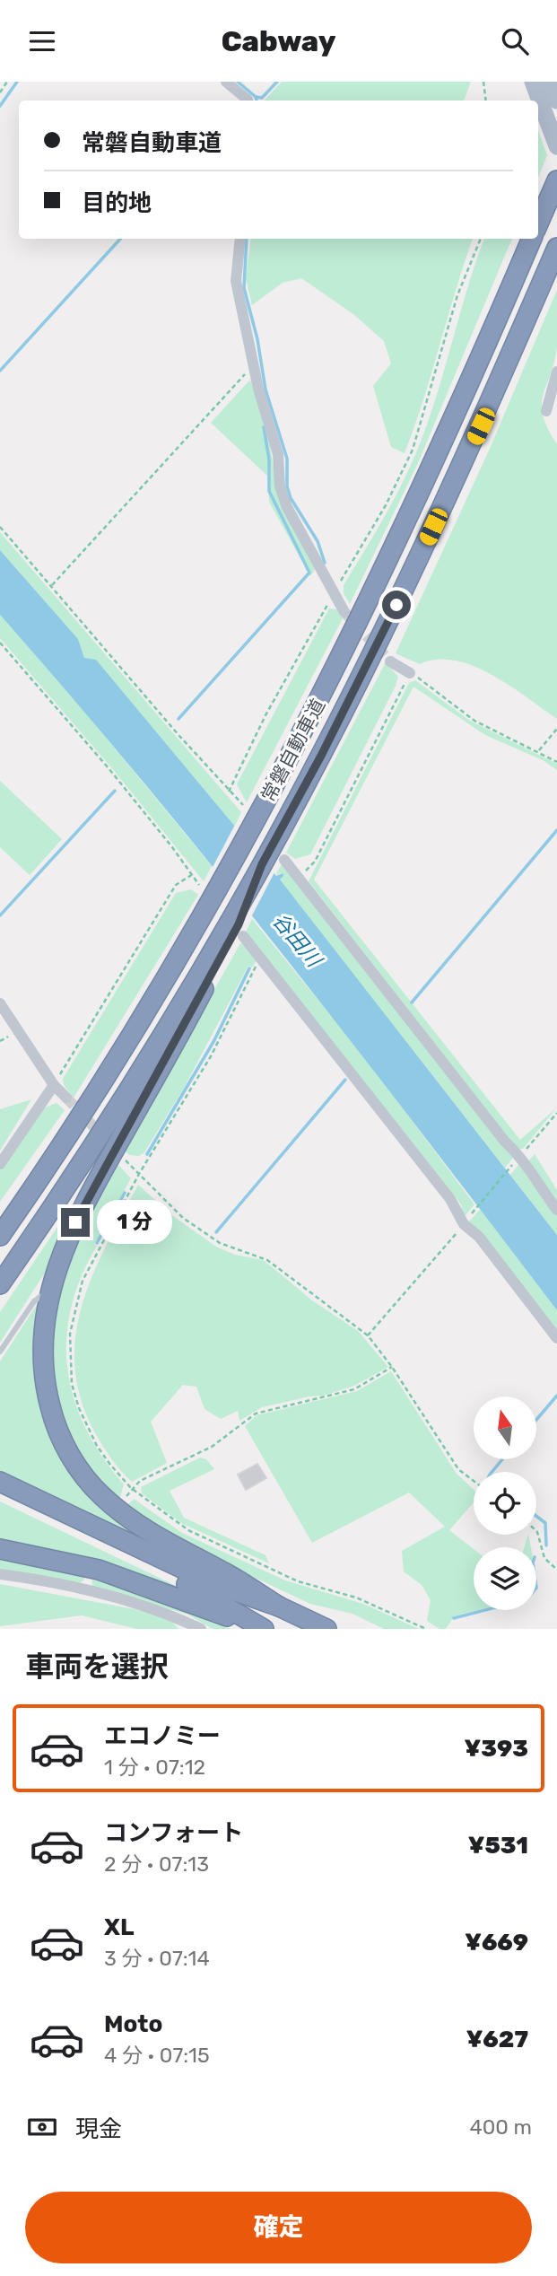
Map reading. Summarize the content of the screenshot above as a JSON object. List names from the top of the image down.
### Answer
{
  "streets": {
    "highway": ["常磐自動車道"]
  },
  "water": ["谷田川"],
  "north": "top",
  "page": {
    "header": "Cabway",
    "banner": ["常磐自動車道", "目的地"],
    "bubble": "1 分",
    "heading": "車両を選択",
    "list": [
      {
        "name": "エコノミー",
        "note": "1 分 · 07:12",
        "value": "¥393"
      },
      {
        "name": "コンフォート",
        "note": "2 分 · 07:13",
        "value": "¥531"
      },
      {
        "name": "XL",
        "note": "3 分 · 07:14",
        "value": "¥669"
      },
      {
        "name": "Moto",
        "note": "4 分 · 07:15",
        "value": "¥627"
      }
    ],
    "pay": ["現金", "400 m"],
    "buttons": "確定"
  }
}
